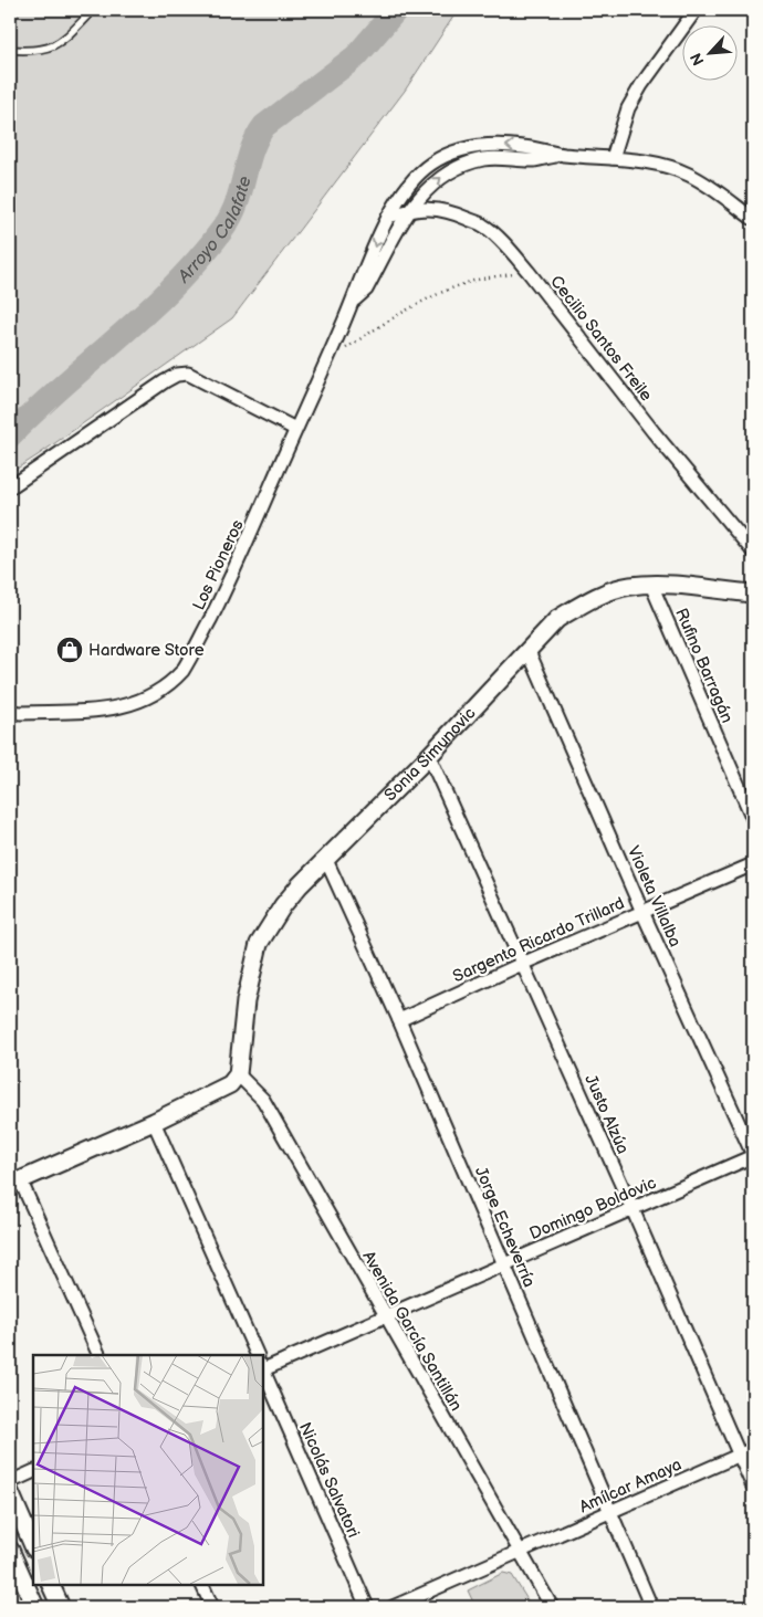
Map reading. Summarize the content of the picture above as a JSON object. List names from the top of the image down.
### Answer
{
  "streets": {
    "street": [
      "Cecilio Santos Freile",
      "Los Pioneros",
      "Rufino Barragán",
      "Sonia Simunovic",
      "Violeta Villalba",
      "Sargento Ricardo Trillard",
      "Justo Alzúa",
      "Domingo Boldovic",
      "Jorge Echeverría",
      "Avenida García Santillán",
      "Nicolás Salvatori",
      "Amílcar Amaya"
    ]
  },
  "crossings": [
    ["Cecilio Santos Freile", "Los Pioneros"],
    ["Rufino Barragán", "Sonia Simunovic"],
    ["Sonia Simunovic", "Violeta Villalba"],
    ["Sonia Simunovic", "Justo Alzúa"],
    ["Sonia Simunovic", "Jorge Echeverría"],
    ["Sonia Simunovic", "Avenida García Santillán"],
    ["Violeta Villalba", "Sargento Ricardo Trillard"],
    ["Violeta Villalba", "Domingo Boldovic"],
    ["Sargento Ricardo Trillard", "Justo Alzúa"],
    ["Sargento Ricardo Trillard", "Jorge Echeverría"],
    ["Justo Alzúa", "Domingo Boldovic"],
    ["Justo Alzúa", "Amílcar Amaya"],
    ["Domingo Boldovic", "Jorge Echeverría"],
    ["Domingo Boldovic", "Avenida García Santillán"],
    ["Jorge Echeverría", "Amílcar Amaya"],
    ["Avenida García Santillán", "Amílcar Amaya"]
  ],
  "water": ["Arroyo Calafate"],
  "places": {
    "shop": ["Hardware Store"]
  },
  "north": "bottom left"
}
